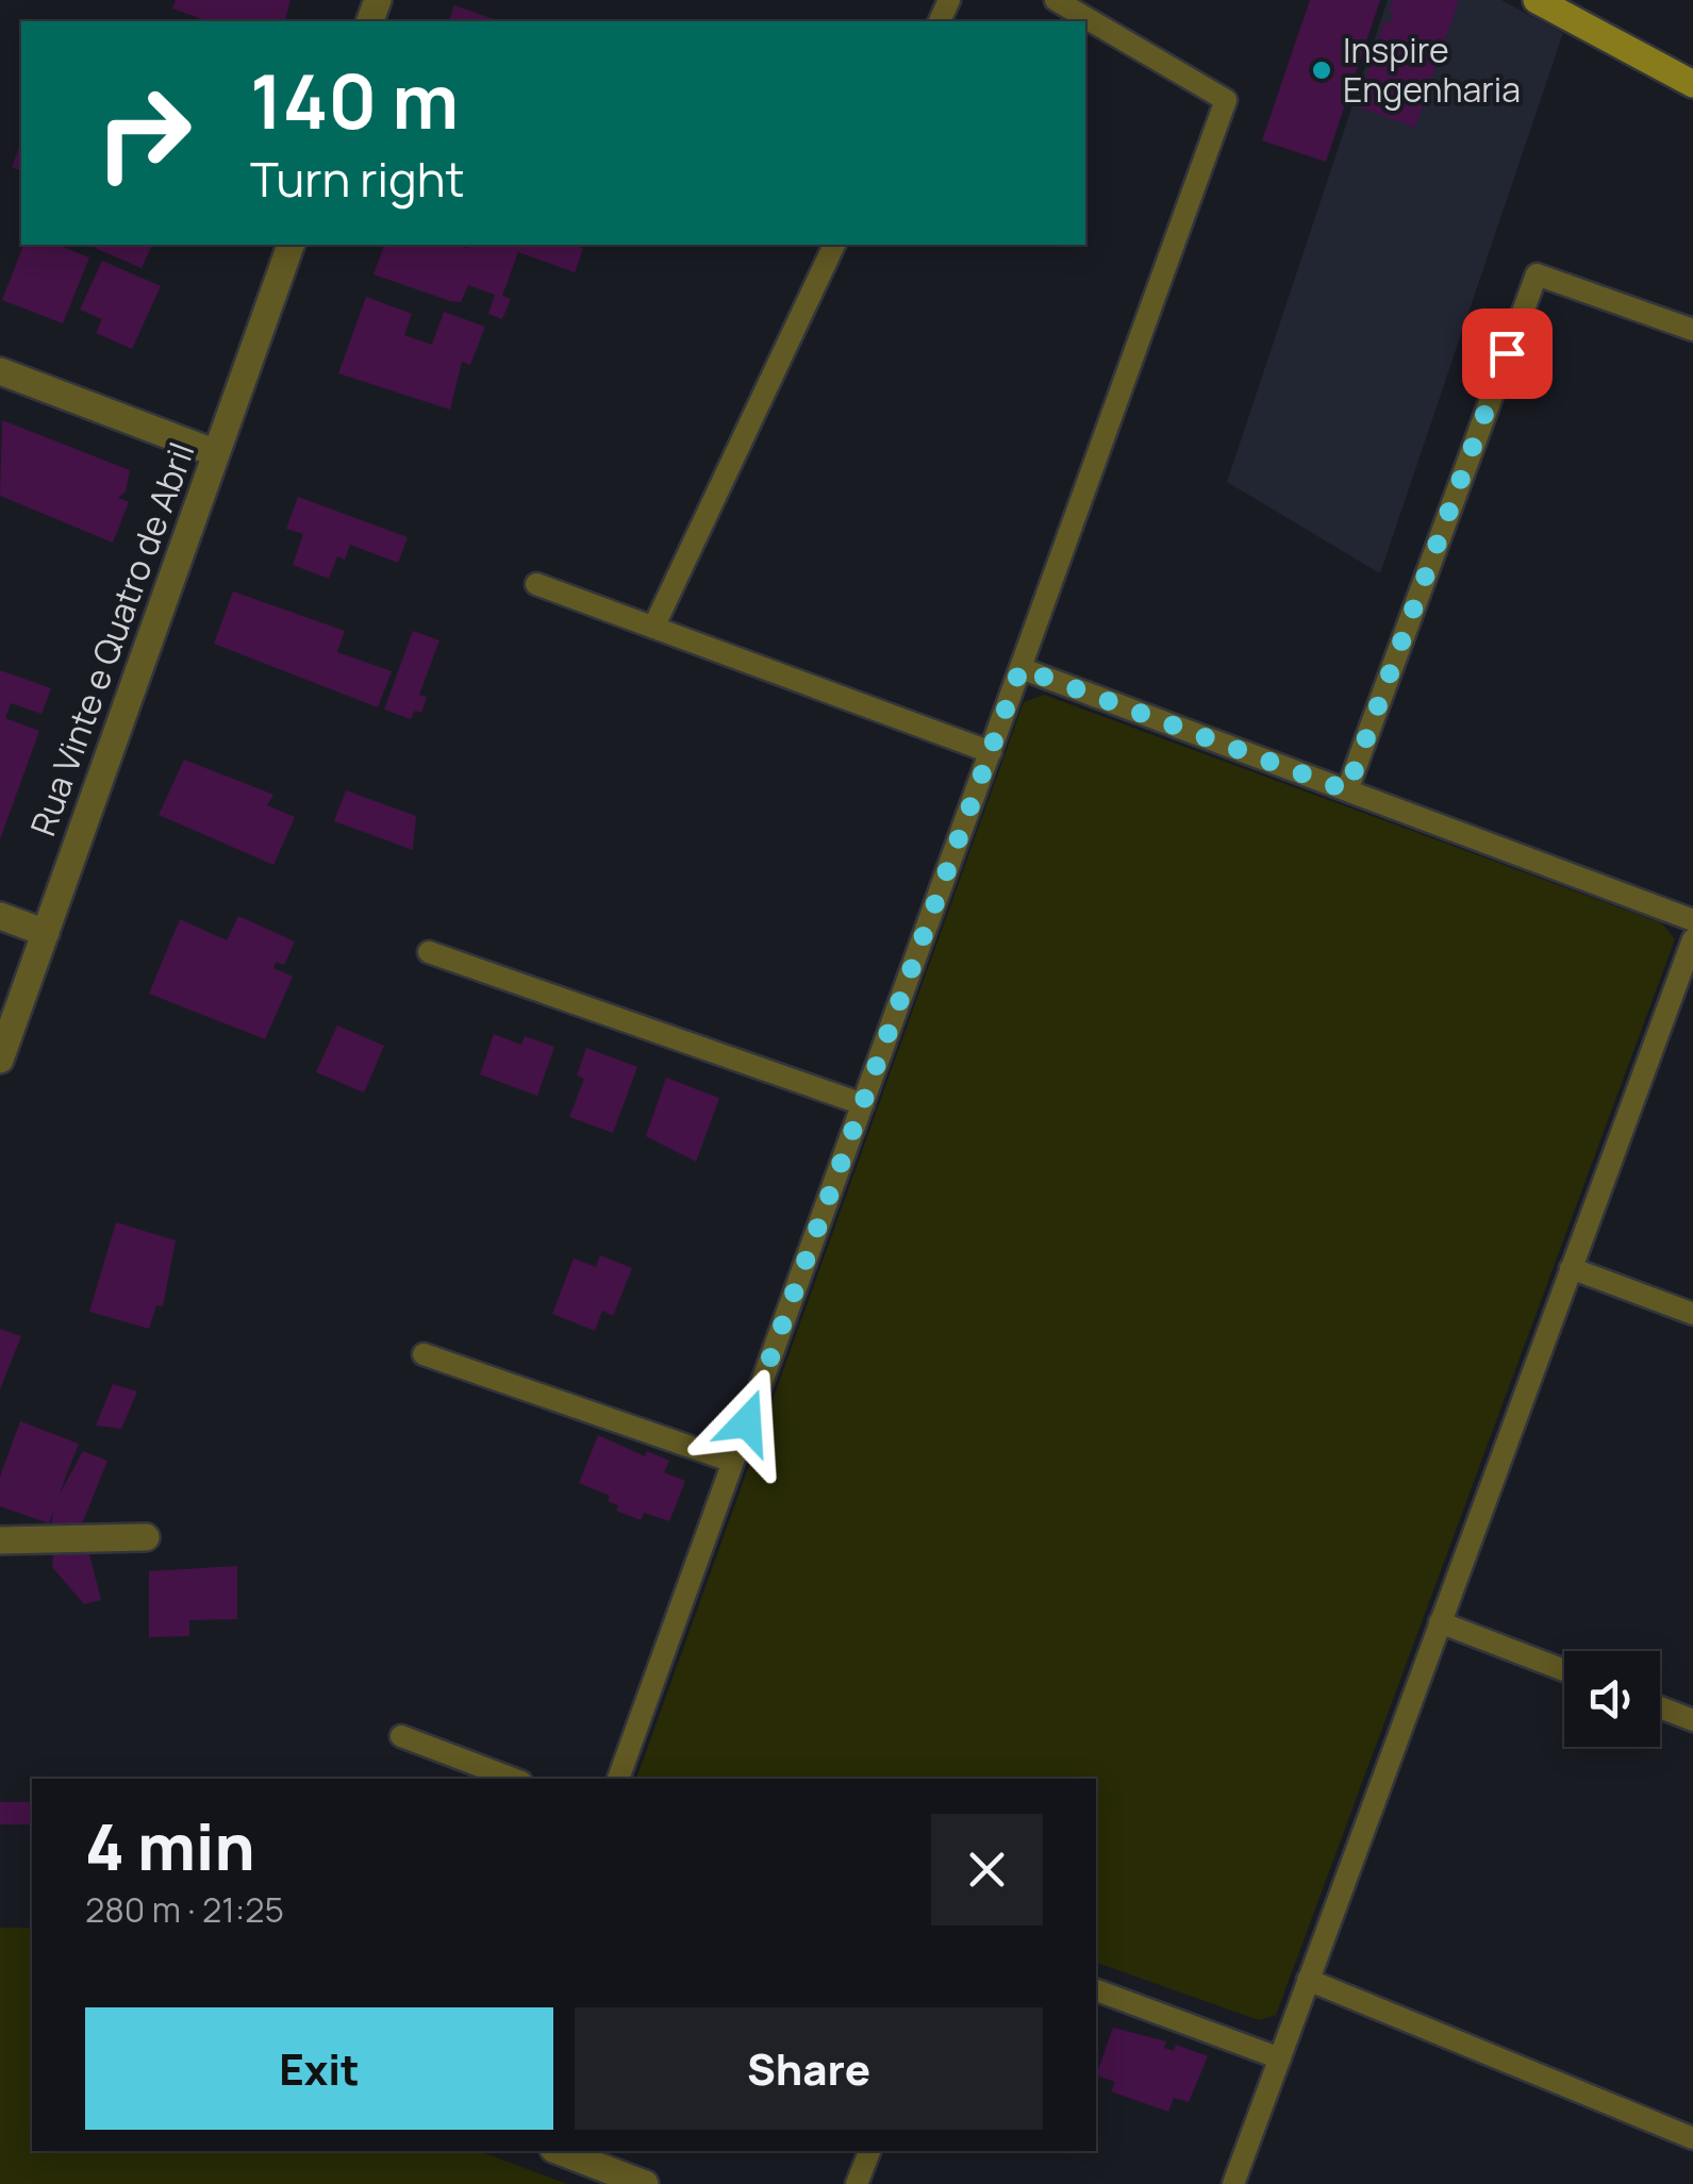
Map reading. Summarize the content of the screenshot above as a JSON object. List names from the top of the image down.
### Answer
{
  "streets": {
    "street": ["Rua Vinte e Quatro de Abril"]
  },
  "places": ["Inspire Engenharia"],
  "page": {
    "turn": ["140 m", "Turn right"],
    "heading": ["4 min", "280 m · 21:25"],
    "buttons": ["Exit", "Share"]
  }
}
